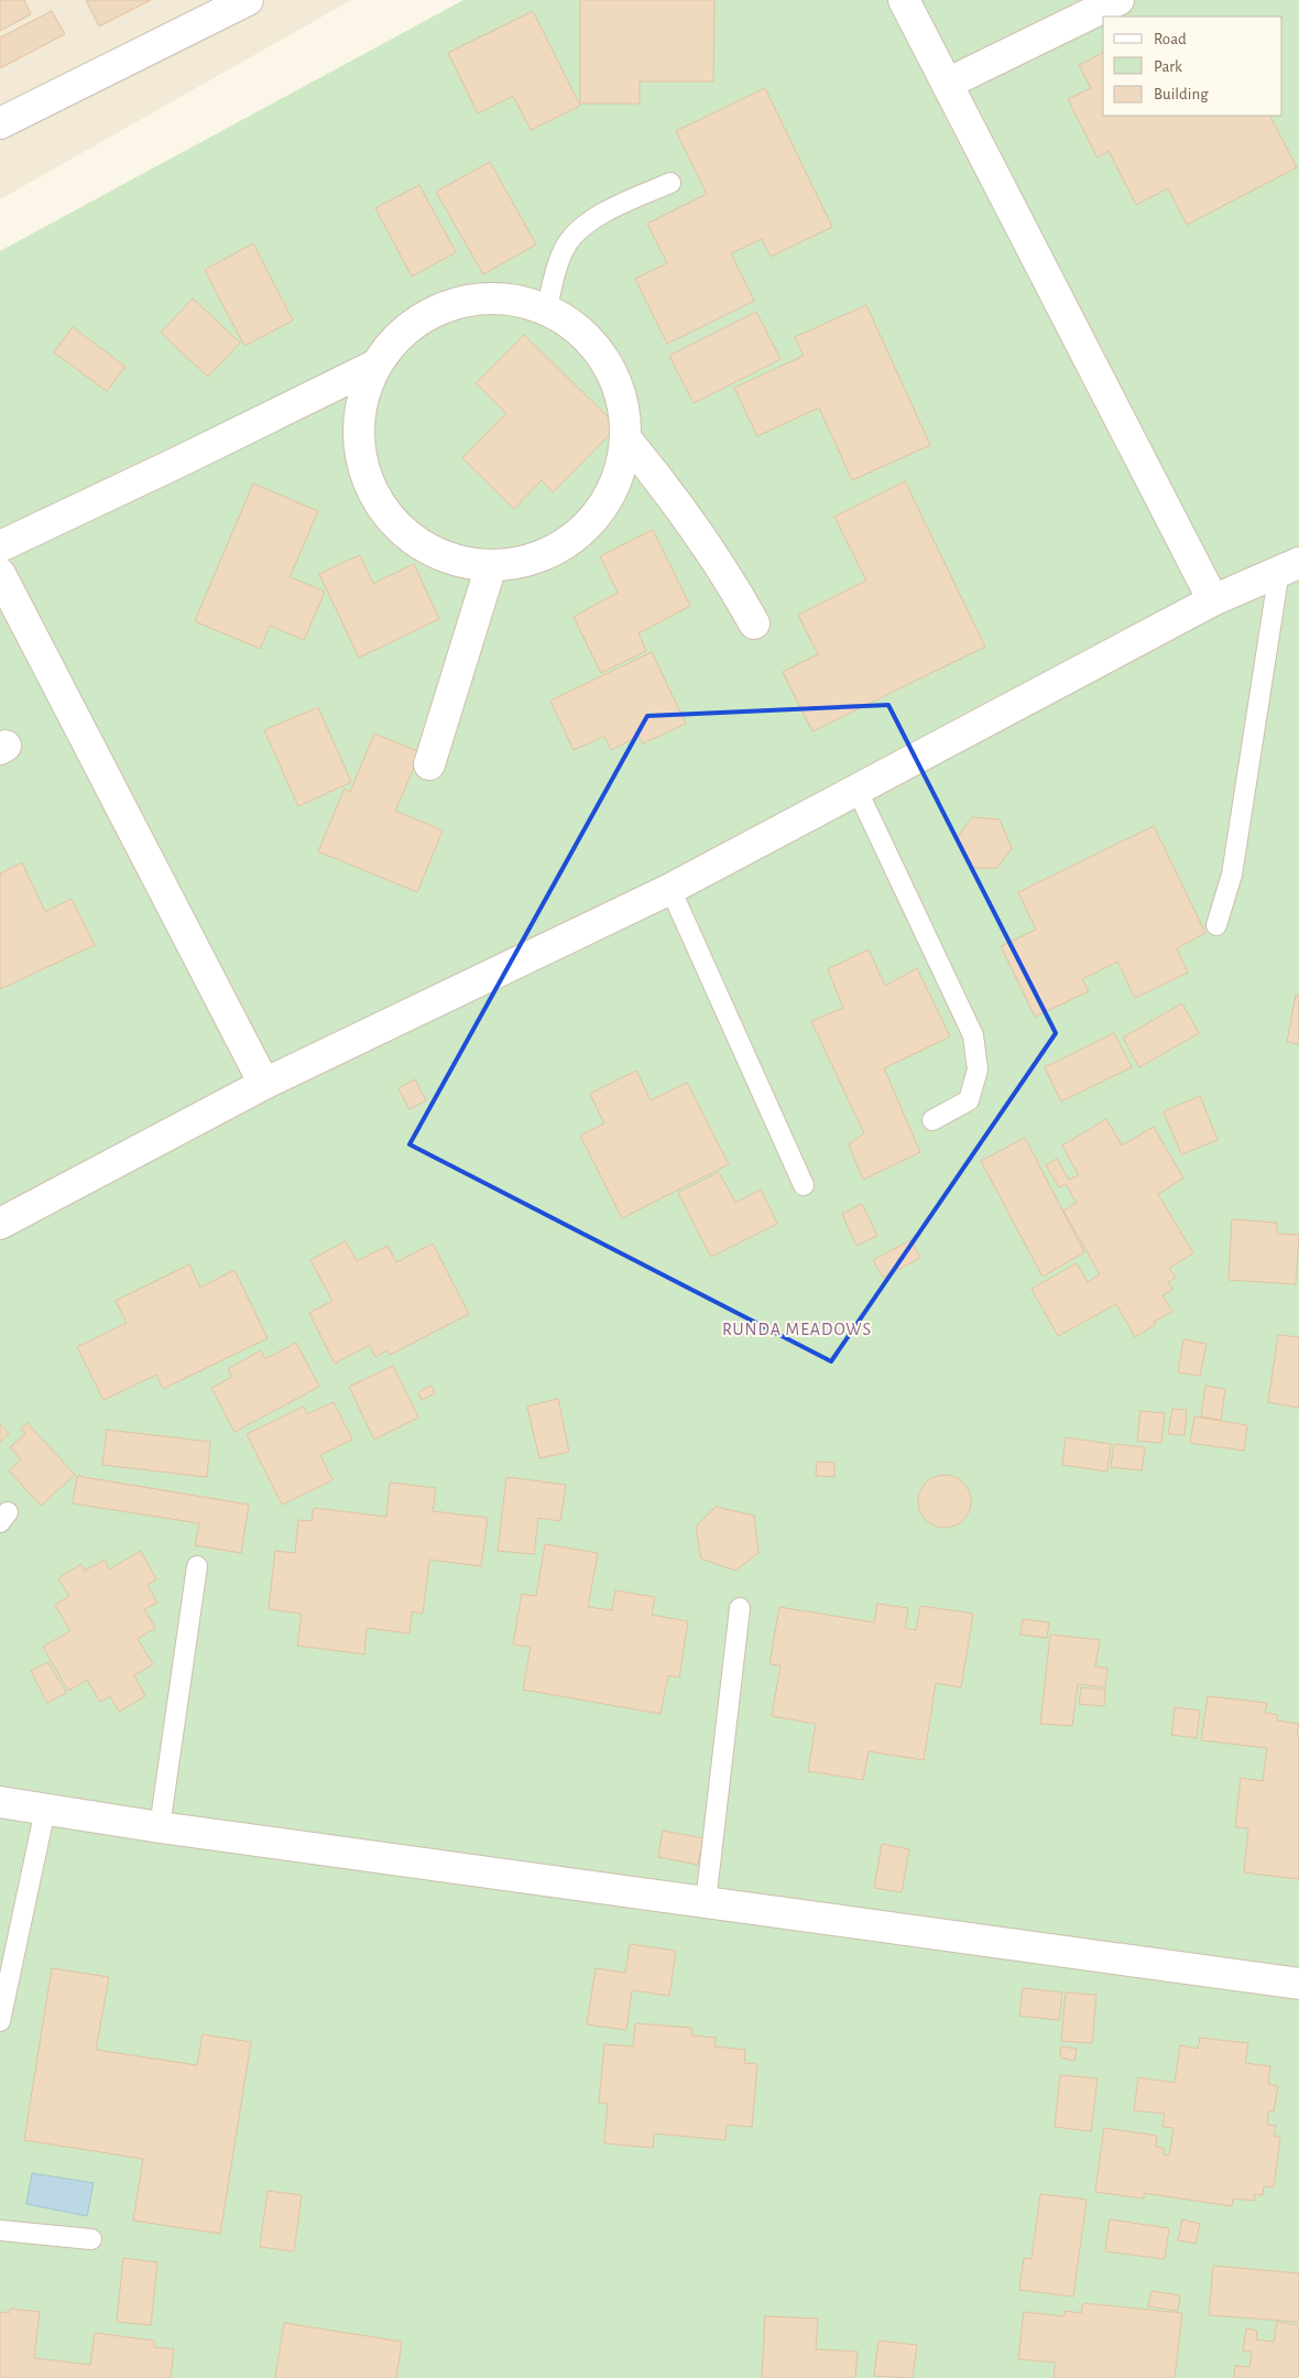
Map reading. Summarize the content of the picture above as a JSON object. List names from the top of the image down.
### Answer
{
  "districts": ["RUNDA MEADOWS"],
  "legend": ["Road", "Park", "Building"]
}
